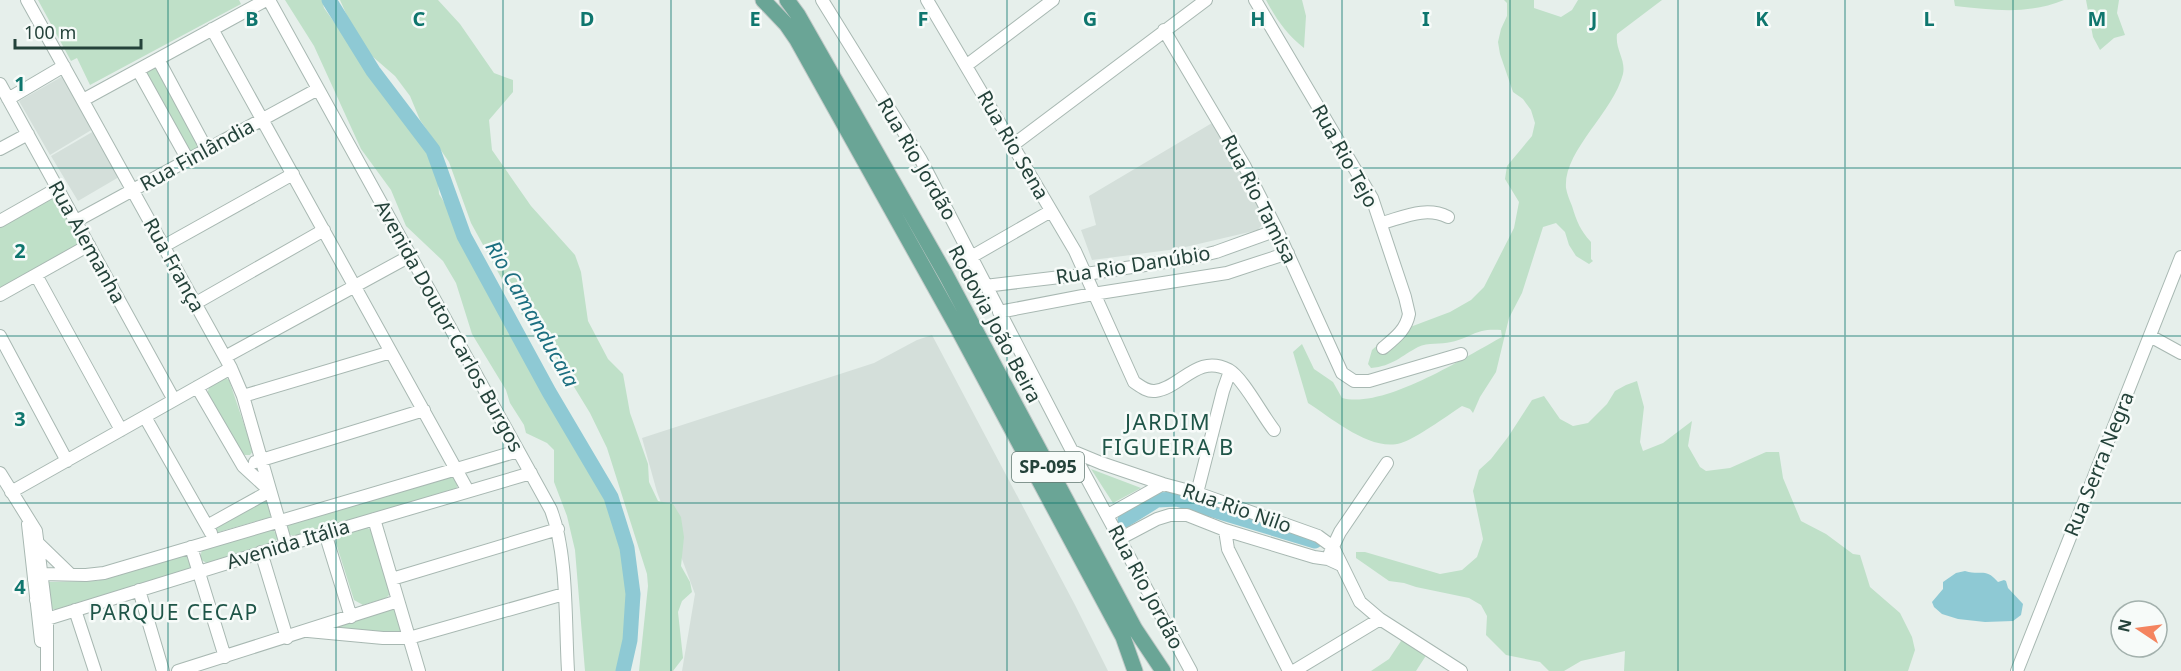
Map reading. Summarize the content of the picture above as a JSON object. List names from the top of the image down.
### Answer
{
  "streets": {
    "main road": ["Rodovia João Beira", "SP-095"],
    "street": [
      "Rua Rio Sena",
      "Rua Finlândia",
      "Rua Rio Tejo",
      "Rua Rio Jordão",
      "Rua Rio Tamisa",
      "Rua Alemanha",
      "Rua França",
      "Rua Rio Danúbio",
      "Avenida Doutor Carlos Burgos",
      "Rua Serra Negra",
      "Rua Rio Nilo",
      "Avenida Itália"
    ]
  },
  "crossings": [
    ["Rua Rio Sena", "Rua Rio Danúbio"],
    ["Rua Finlândia", "Rua Alemanha"],
    ["Rua Finlândia", "Rua França"],
    ["Rua Finlândia", "Avenida Doutor Carlos Burgos"],
    ["Rua Rio Jordão", "Rua Rio Danúbio"],
    ["Rua Rio Jordão", "Rua Rio Nilo"],
    ["Rua Rio Tamisa", "Rua Rio Danúbio"],
    ["Rua França", "Avenida Itália"],
    ["Avenida Doutor Carlos Burgos", "Avenida Itália"]
  ],
  "districts": ["JARDIM FIGUEIRA B", "PARQUE CECAP"],
  "water": ["Rio Camanducaia"],
  "scale_bar": "100 m",
  "north": "left",
  "grid": {
    "columns": [
      "B",
      "C",
      "D",
      "E",
      "F",
      "G",
      "H",
      "I",
      "J",
      "K",
      "L",
      "M"
    ],
    "rows": [
      "1",
      "2",
      "3",
      "4"
    ]
  }
}
